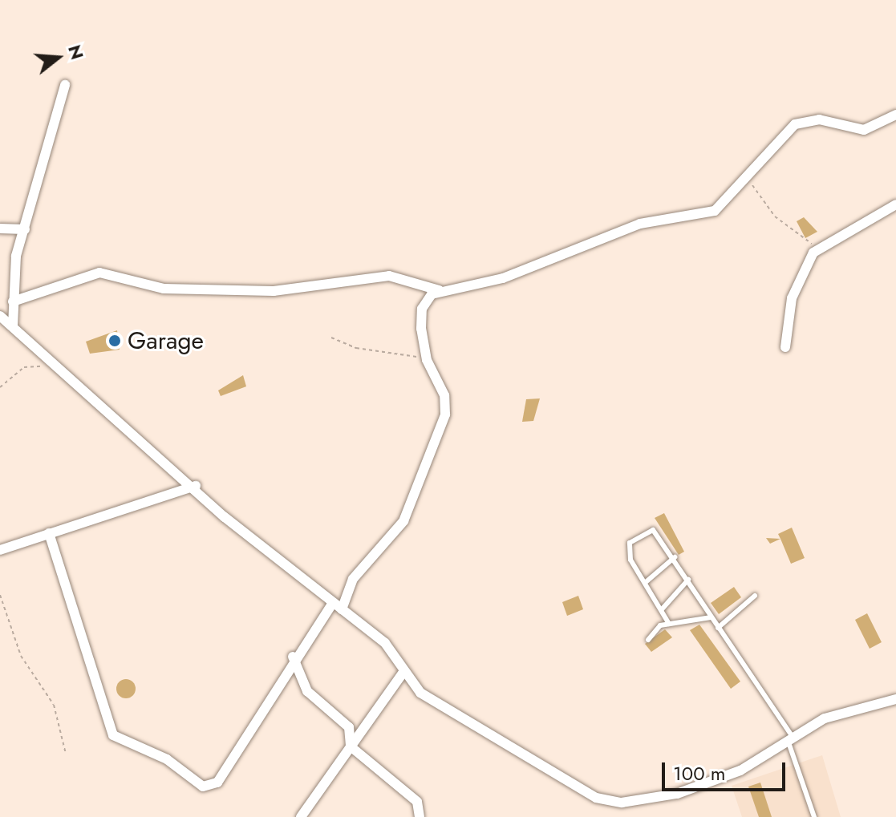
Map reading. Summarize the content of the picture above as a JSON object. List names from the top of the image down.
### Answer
{
  "places": ["Garage"],
  "scale_bar": "100 m",
  "north": "right"
}
